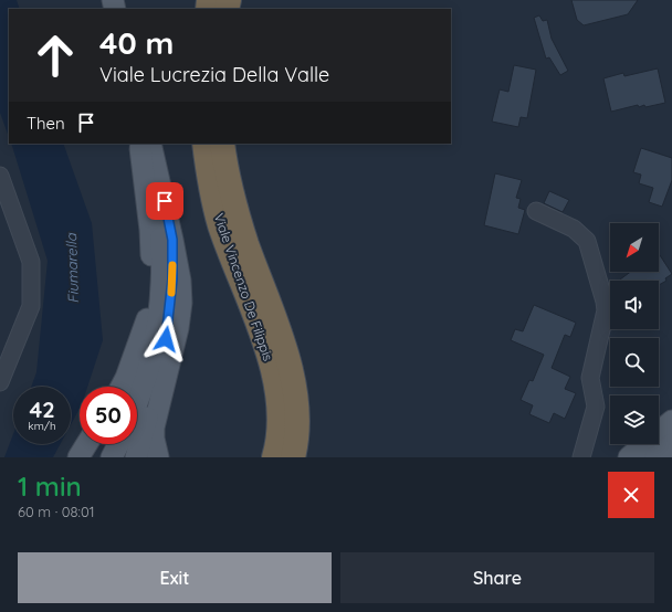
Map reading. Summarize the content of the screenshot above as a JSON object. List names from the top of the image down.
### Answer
{
  "streets": {
    "highway": ["Viale Vincenzo De Filippis"]
  },
  "water": ["Fiumarella"],
  "north": "bottom left",
  "page": {
    "turn": ["40 m", "Viale Lucrezia Della Valle"],
    "then": "Then",
    "speed": "42 km/h",
    "limit": "50",
    "heading": ["1 min", "60 m · 08:01"],
    "buttons": ["Exit", "Share"]
  }
}
